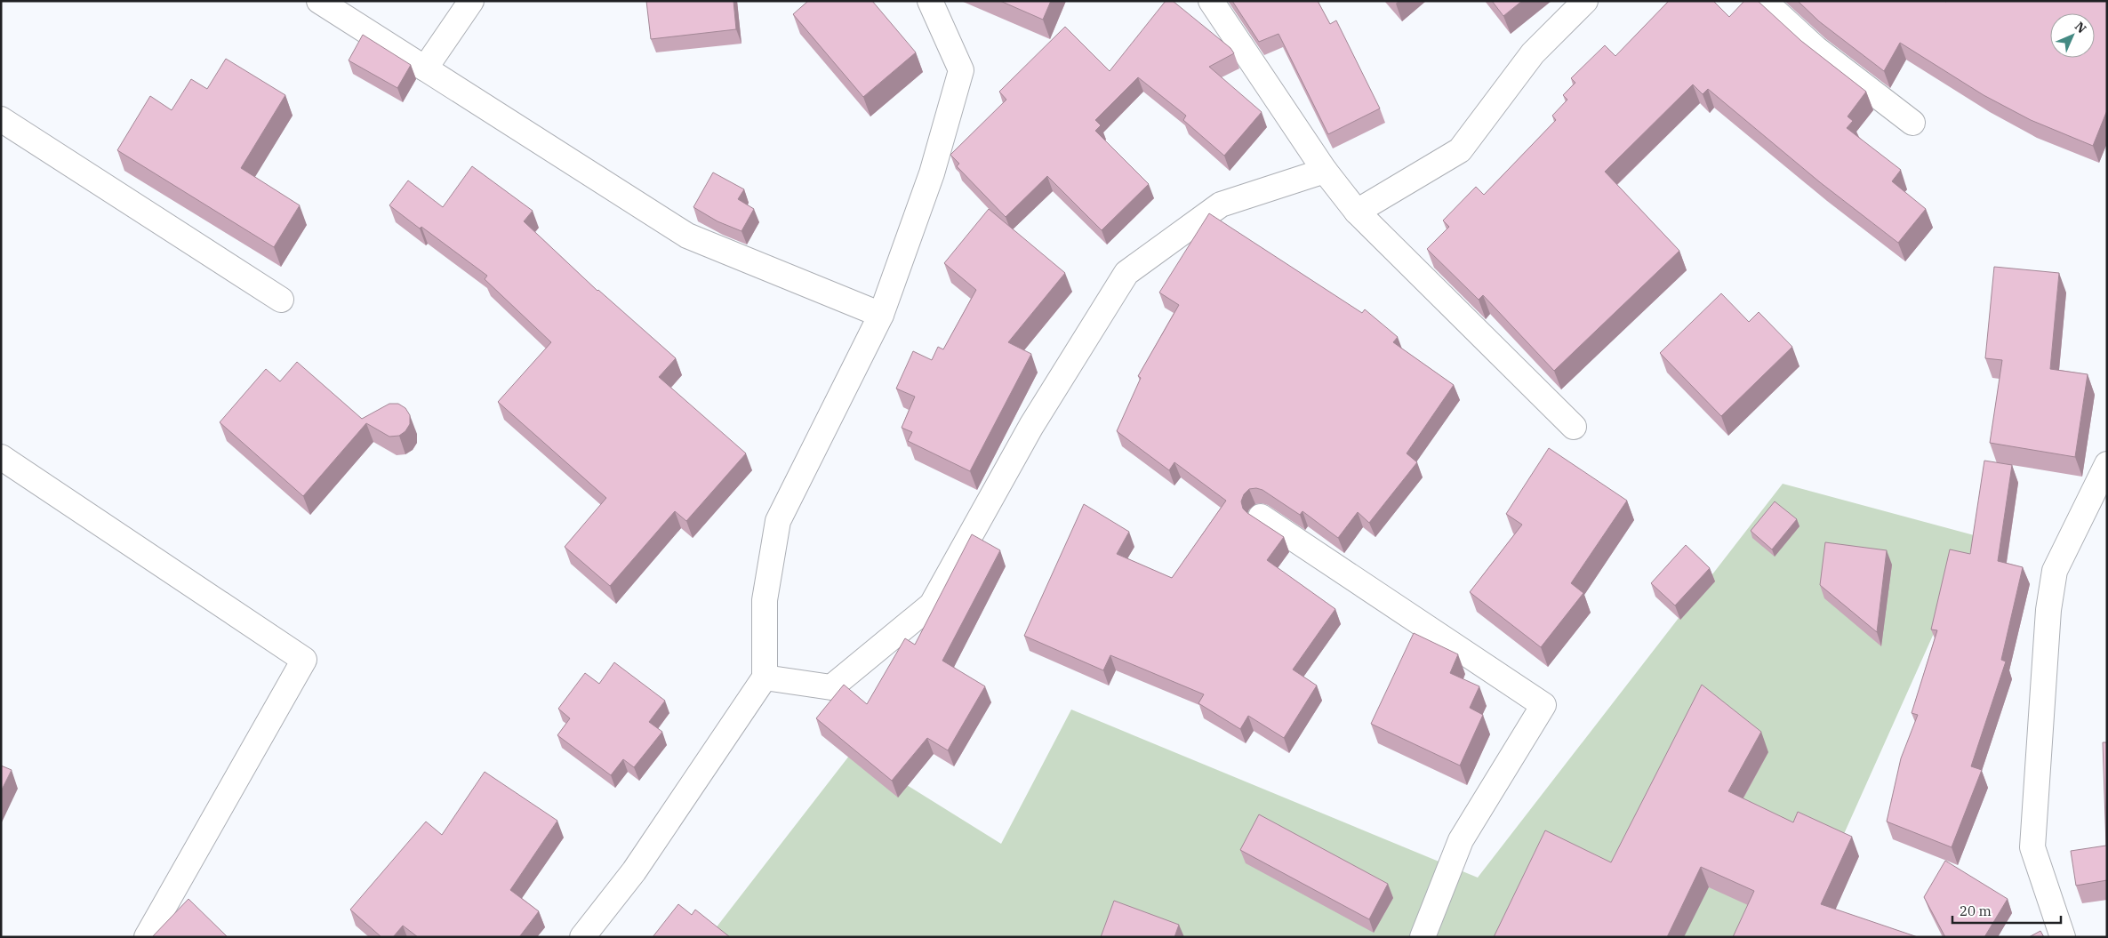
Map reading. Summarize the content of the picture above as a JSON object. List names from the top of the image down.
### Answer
{
  "scale_bar": "20 m",
  "north": "top right"
}
